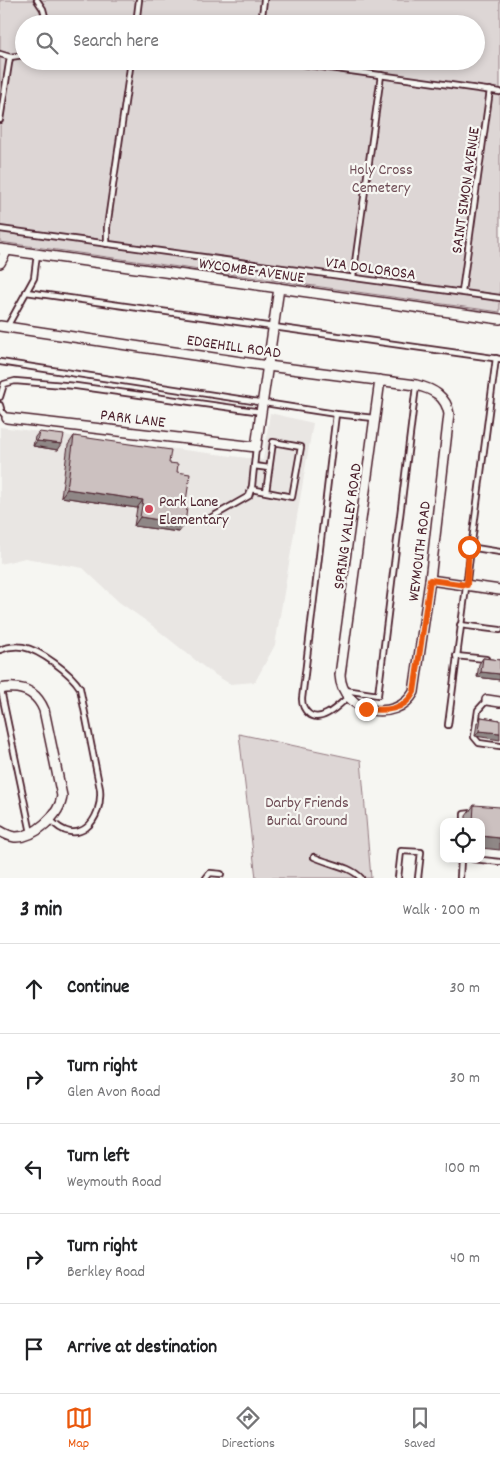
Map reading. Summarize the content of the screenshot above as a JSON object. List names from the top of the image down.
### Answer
{
  "streets": {
    "street": [
      "WYCOMBE AVENUE",
      "EDGEHILL ROAD",
      "PARK LANE",
      "SPRING VALLEY ROAD",
      "WEYMOUTH ROAD"
    ],
    "lane": ["SAINT SIMON AVENUE", "VIA DOLOROSA"]
  },
  "crossings": [
    ["SAINT SIMON AVENUE", "VIA DOLOROSA"],
    ["EDGEHILL ROAD", "SPRING VALLEY ROAD"],
    ["EDGEHILL ROAD", "WEYMOUTH ROAD"],
    ["SPRING VALLEY ROAD", "WEYMOUTH ROAD"]
  ],
  "parks": ["Holy Cross Cemetery", "Darby Friends Burial Ground"],
  "places": ["Park Lane Elementary"],
  "page": {
    "search": "Search here",
    "heading": ["3 min", "Walk · 200 m"],
    "list": [
      ["Continue", "30 m"],
      ["Turn right", "Glen Avon Road", "30 m"],
      ["Turn left", "Weymouth Road", "100 m"],
      ["Turn right", "Berkley Road", "40 m"],
      "Arrive at destination"
    ],
    "nav": ["Map", "Directions", "Saved"]
  }
}
